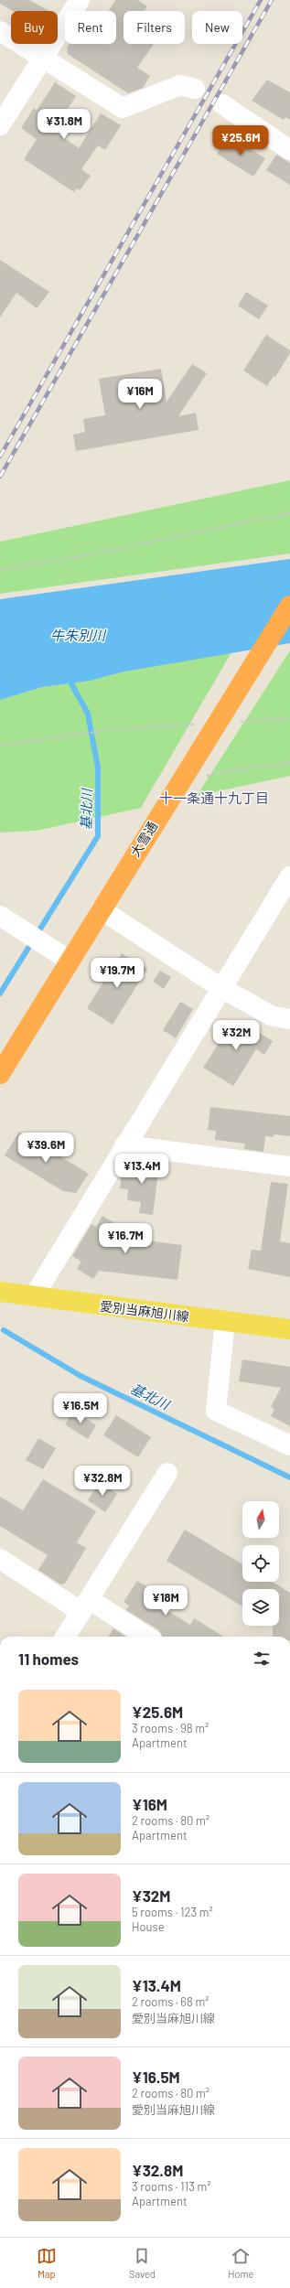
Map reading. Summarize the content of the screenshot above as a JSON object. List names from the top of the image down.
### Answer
{
  "streets": {
    "highway": ["大雪通"],
    "main road": ["愛別当麻旭川線"]
  },
  "districts": ["十一条通十九丁目"],
  "water": ["牛朱別川", "基北川"],
  "north": "top",
  "page": {
    "chip": [
      "Buy",
      "Rent",
      "Filters",
      "New"
    ],
    "price": [
      "¥31.8M",
      "¥25.6M",
      "¥16M",
      "¥19.7M",
      "¥32M",
      "¥39.6M",
      "¥13.4M",
      "¥16.7M",
      "¥16.5M",
      "¥32.8M",
      "¥18M"
    ],
    "heading": "11 homes",
    "list": [
      {
        "name": "¥25.6M",
        "note": "3 rooms · 98 m² · Apartment"
      },
      {
        "name": "¥16M",
        "note": "2 rooms · 80 m² · Apartment"
      },
      {
        "name": "¥32M",
        "note": "5 rooms · 123 m² · House"
      },
      {
        "name": "¥13.4M",
        "note": "2 rooms · 68 m² · 愛別当麻旭川線"
      },
      {
        "name": "¥16.5M",
        "note": "2 rooms · 80 m² · 愛別当麻旭川線"
      },
      {
        "name": "¥32.8M",
        "note": "3 rooms · 113 m² · Apartment"
      }
    ],
    "tabs": ["Map", "Saved", "Home"]
  }
}
